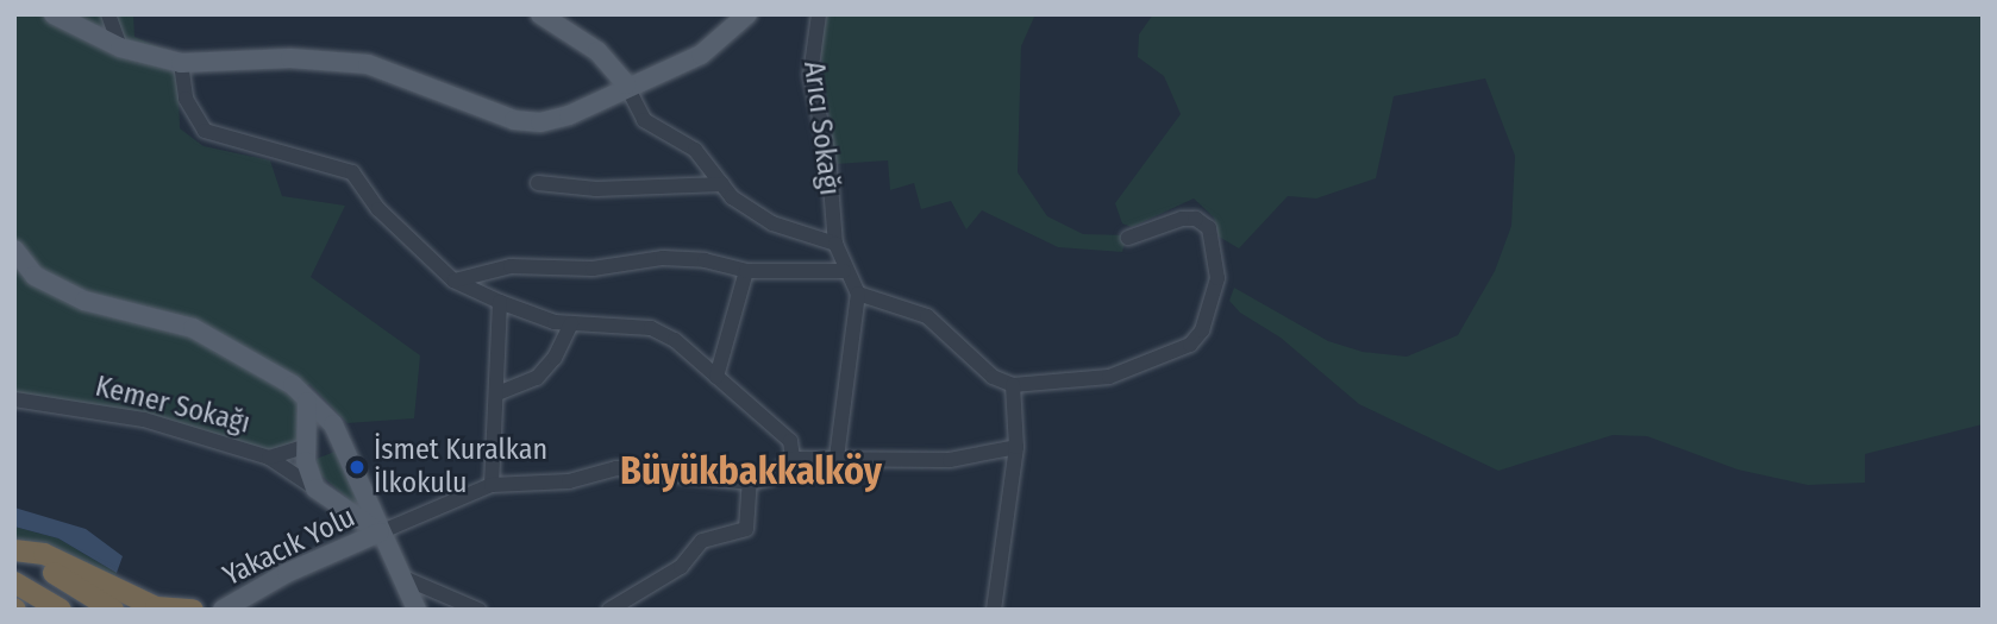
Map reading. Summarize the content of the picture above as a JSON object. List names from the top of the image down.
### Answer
{
  "streets": {
    "main road": ["Kemer Sokağı", "Yakacık Yolu"],
    "street": ["Arıcı Sokağı"]
  },
  "crossings": [
    ["Kemer Sokağı", "Yakacık Yolu"]
  ],
  "districts": ["Büyükbakkalköy"],
  "places": ["İsmet Kuralkan İlkokulu"]
}
